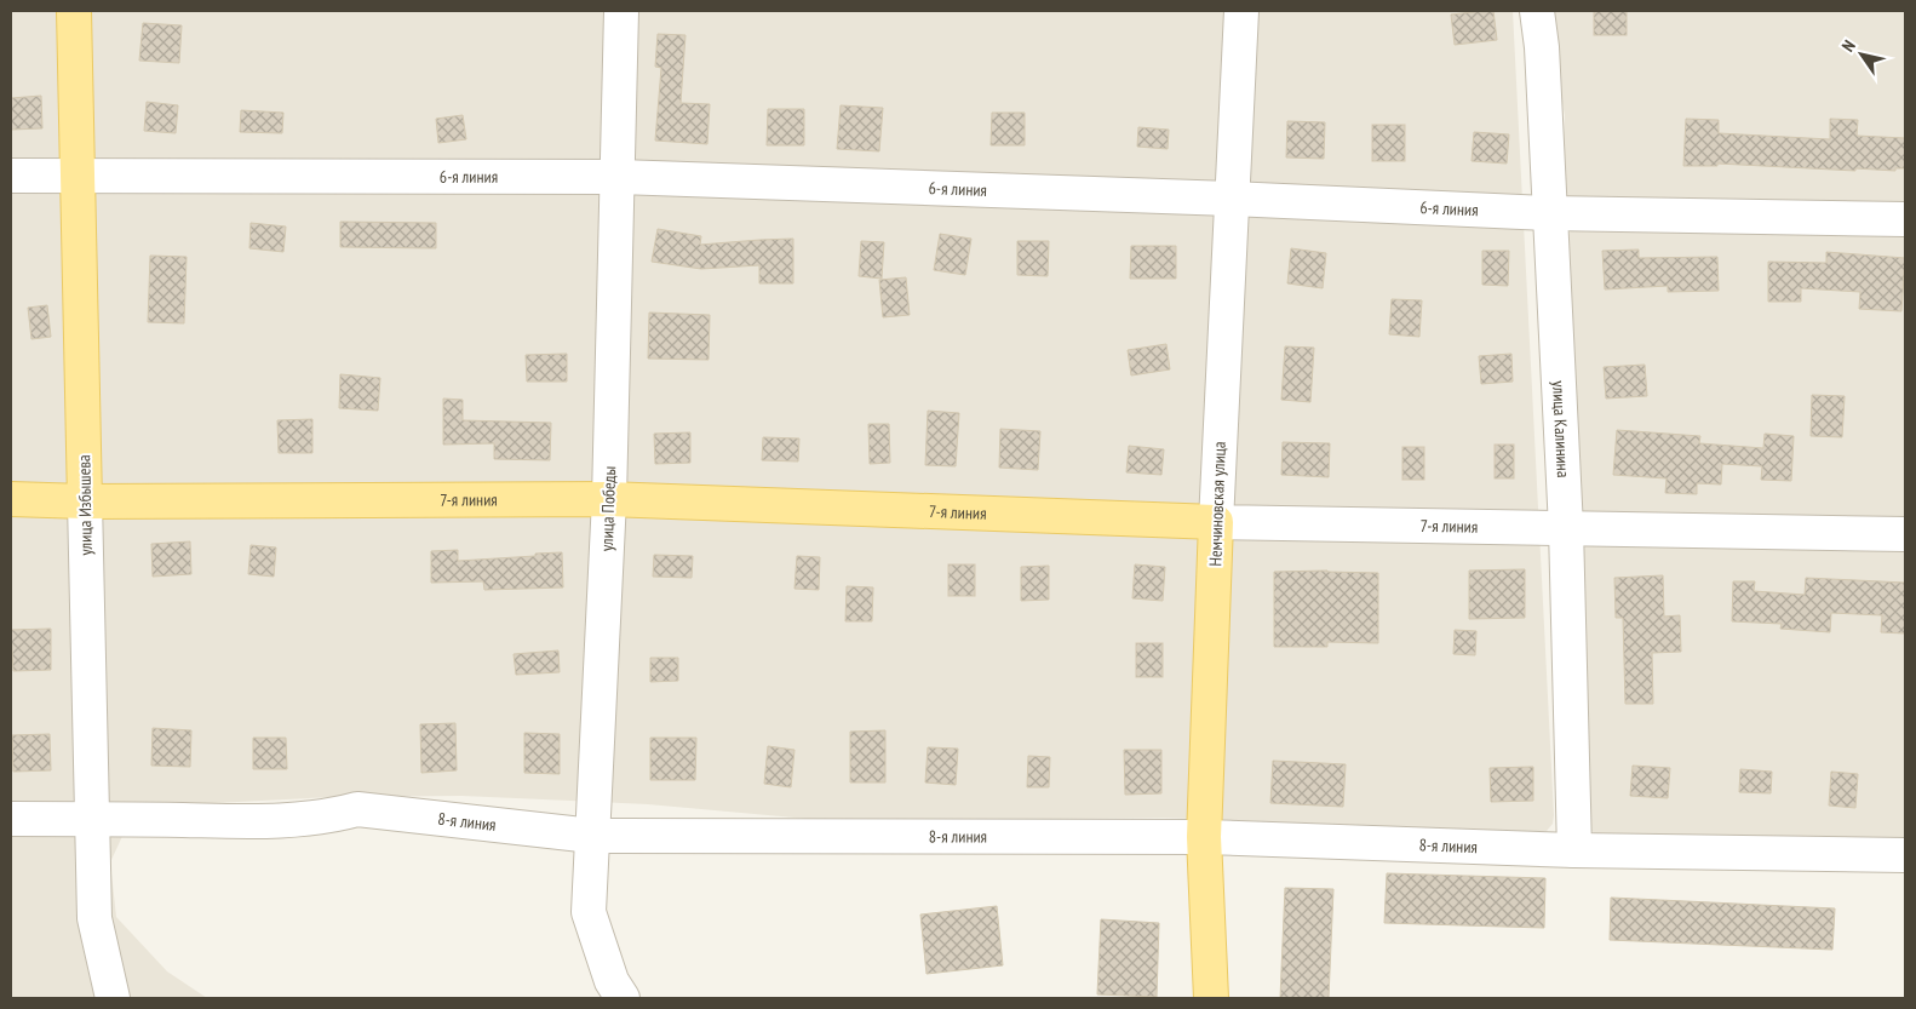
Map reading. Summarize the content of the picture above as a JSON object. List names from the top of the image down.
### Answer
{
  "streets": {
    "main road": ["7-я линия", "Немчиновская улица", "улица Избышева"],
    "street": [
      "6-я линия",
      "улица Калинина",
      "улица Победы",
      "8-я линия"
    ]
  },
  "crossings": [
    ["6-я линия", "улица Калинина"],
    ["6-я линия", "Немчиновская улица"],
    ["6-я линия", "улица Избышева"],
    ["6-я линия", "улица Победы"],
    ["улица Калинина", "7-я линия"],
    ["улица Калинина", "8-я линия"],
    ["7-я линия", "Немчиновская улица"],
    ["7-я линия", "улица Избышева"],
    ["7-я линия", "улица Победы"],
    ["Немчиновская улица", "8-я линия"],
    ["улица Избышева", "8-я линия"],
    ["улица Победы", "8-я линия"]
  ],
  "north": "top left"
}
